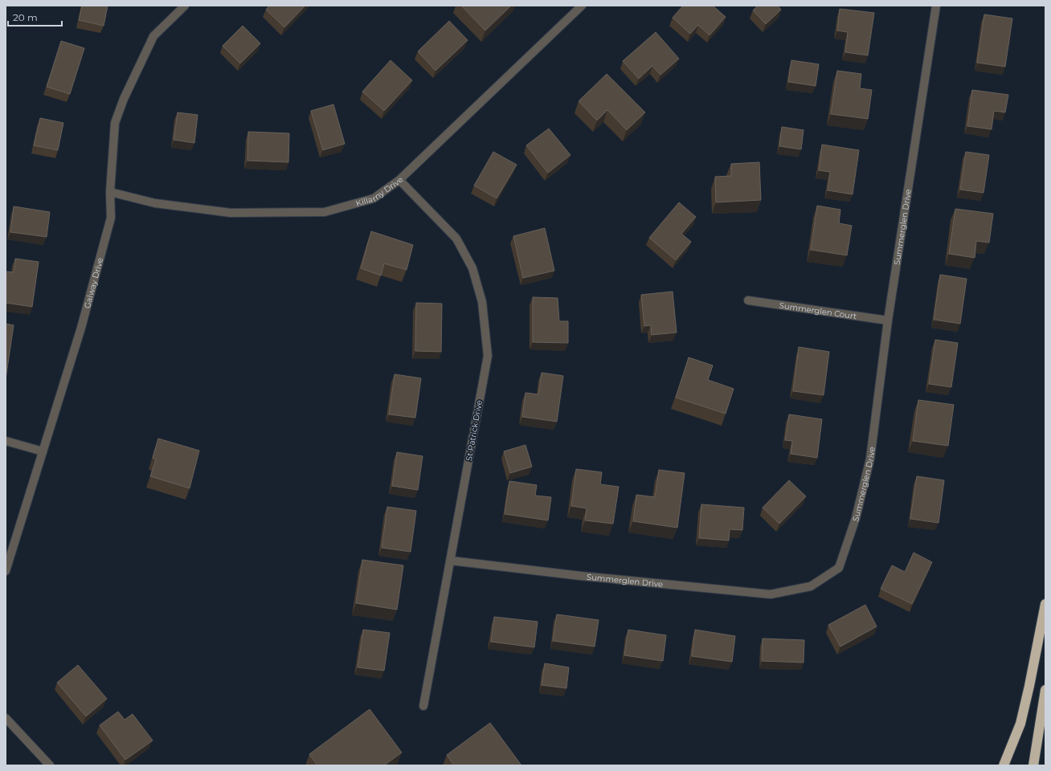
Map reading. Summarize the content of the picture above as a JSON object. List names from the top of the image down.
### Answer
{
  "streets": {
    "street": [
      "Killarny Drive",
      "Summerglen Drive",
      "Galway Drive",
      "Summerglen Court",
      "St Patrick Drive"
    ]
  },
  "crossings": [
    ["Killarny Drive", "Galway Drive"],
    ["Killarny Drive", "St Patrick Drive"],
    ["Summerglen Drive", "Summerglen Court"],
    ["Summerglen Drive", "St Patrick Drive"]
  ],
  "scale_bar": "20 m"
}
